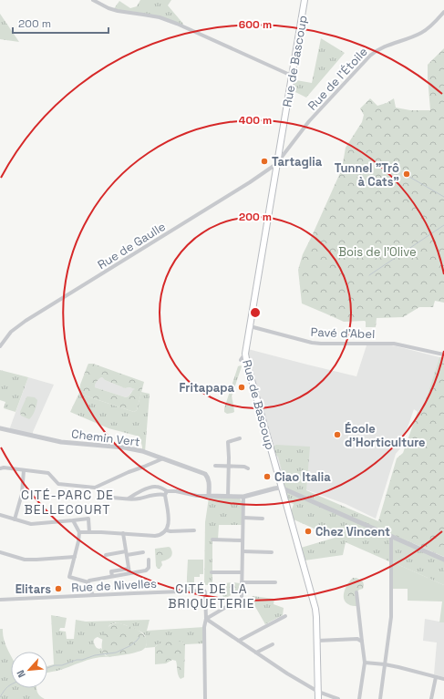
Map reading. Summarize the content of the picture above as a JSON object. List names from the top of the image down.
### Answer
{
  "streets": {
    "main road": ["Rue de Bascoup"],
    "street": [
      "Rue de l'Étoile",
      "Rue de Gaulle",
      "Pavé d'Abel",
      "Chemin Vert",
      "Rue de Nivelles"
    ]
  },
  "crossings": [
    ["Rue de Bascoup", "Rue de l'Étoile"],
    ["Rue de Bascoup", "Rue de Gaulle"],
    ["Rue de Bascoup", "Pavé d'Abel"],
    ["Rue de l'Étoile", "Rue de Gaulle"]
  ],
  "districts": ["CITÉ-PARC DE BELLECOURT", "CITÉ DE LA BRIQUETERIE"],
  "parks": ["Bois de l'Olive"],
  "places": [
    "Tartaglia",
    "Tunnel \"Trô à Cats\"",
    "Fritapapa",
    "École d'Horticulture",
    "Ciao Italia",
    "Chez Vincent",
    "Elitars"
  ],
  "scale_bar": "200 m",
  "north": "bottom left",
  "rings": ["600 m", "400 m", "200 m"]
}
